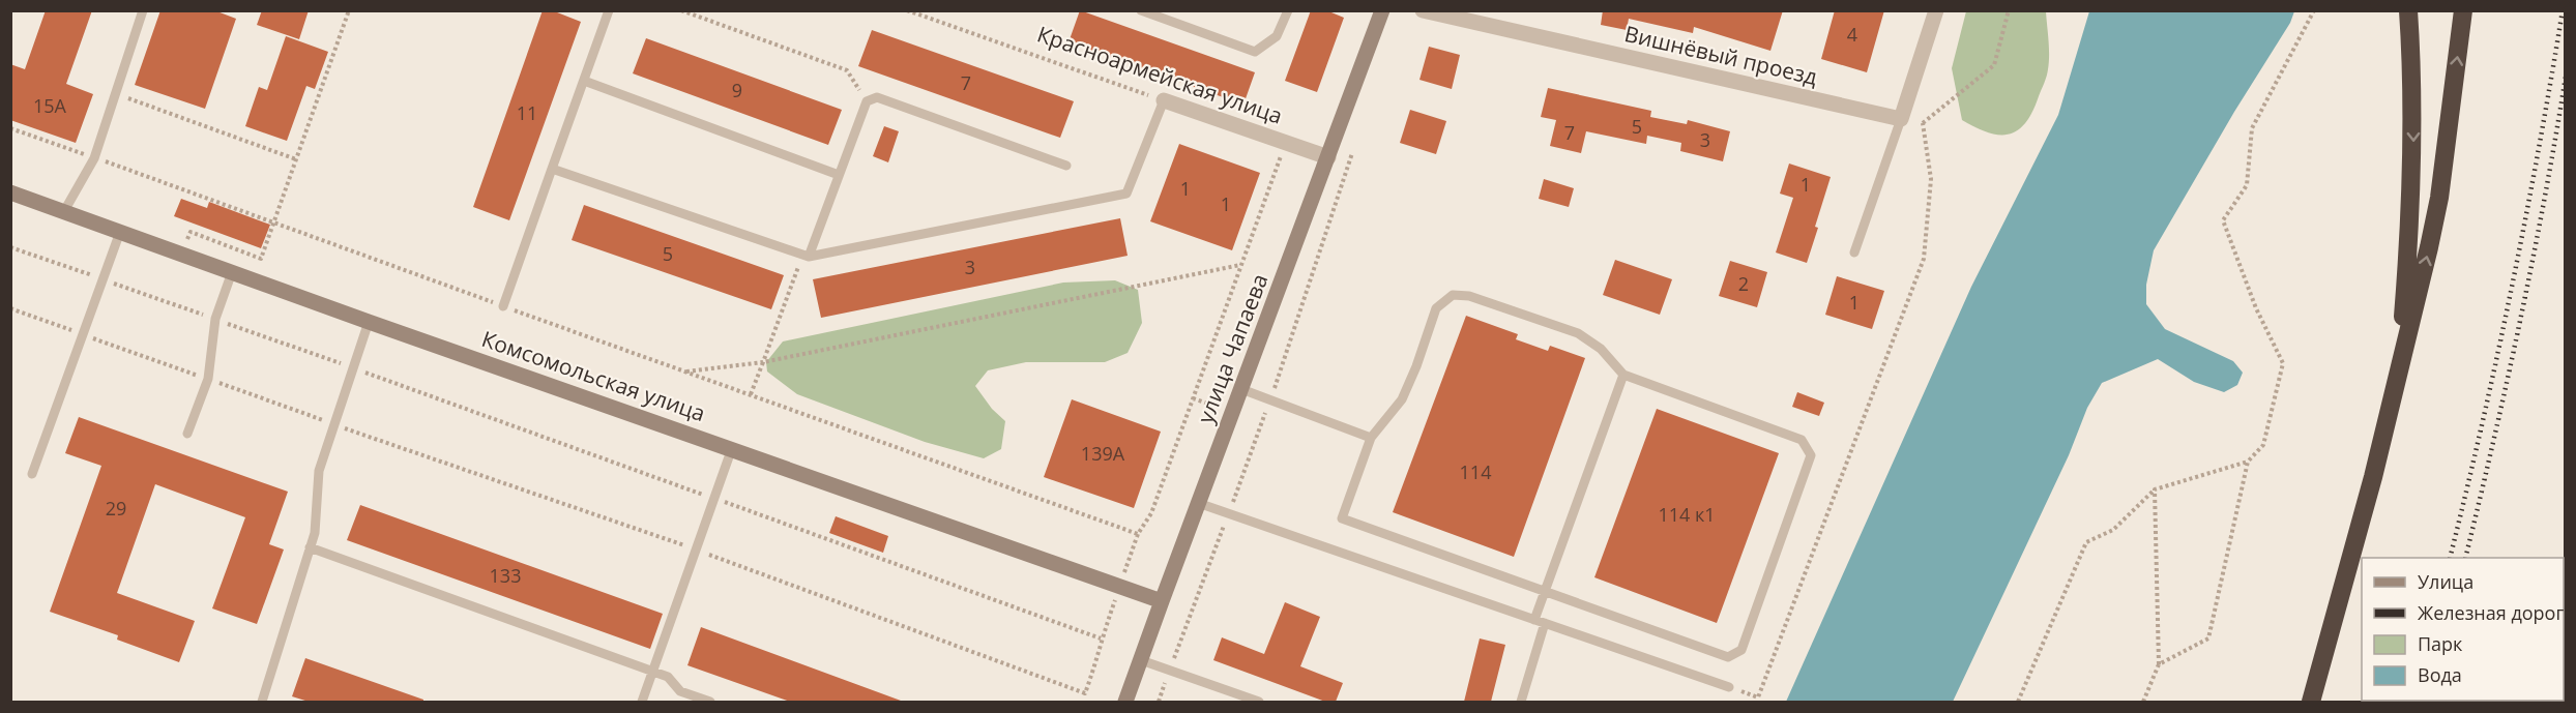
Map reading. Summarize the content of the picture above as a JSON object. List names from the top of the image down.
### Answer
{
  "streets": {
    "main road": ["улица Чапаева", "Комсомольская улица"],
    "street": ["Вишнёвый проезд", "Красноармейская улица"]
  },
  "crossings": [
    ["Красноармейская улица", "улица Чапаева"],
    ["улица Чапаева", "Комсомольская улица"]
  ],
  "house_numbers": [
    "4",
    "7",
    "9",
    "15А",
    "11",
    "5",
    "7",
    "3",
    "1",
    "1",
    "1",
    "5",
    "3",
    "2",
    "1",
    "139А",
    "114",
    "29",
    "114 к1",
    "133"
  ],
  "legend": [
    "Улица",
    "Железная дорога",
    "Парк",
    "Вода"
  ]
}
